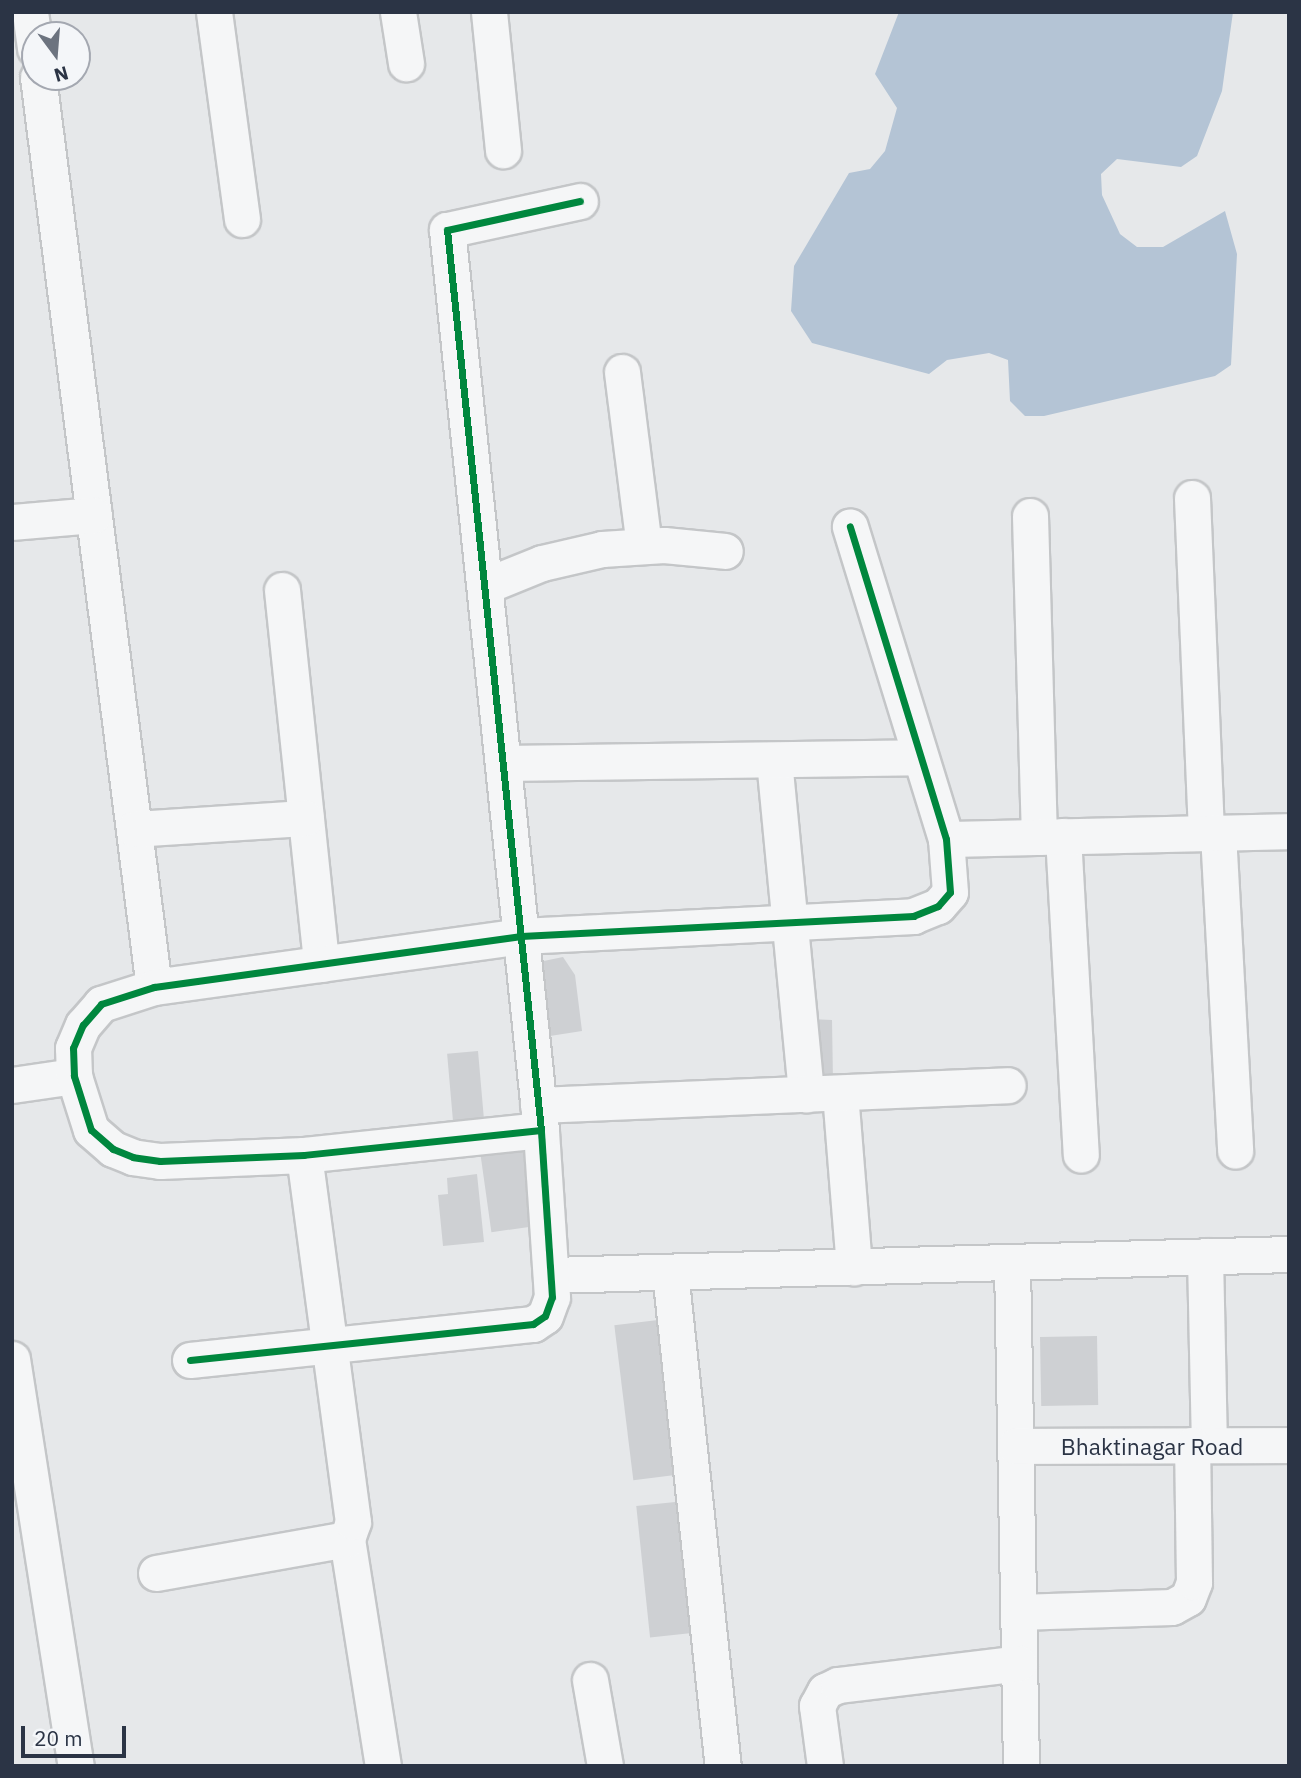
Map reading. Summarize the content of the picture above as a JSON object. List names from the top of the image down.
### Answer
{
  "streets": {
    "street": ["Bhaktinagar Road"]
  },
  "scale_bar": "20 m",
  "north": "bottom"
}
